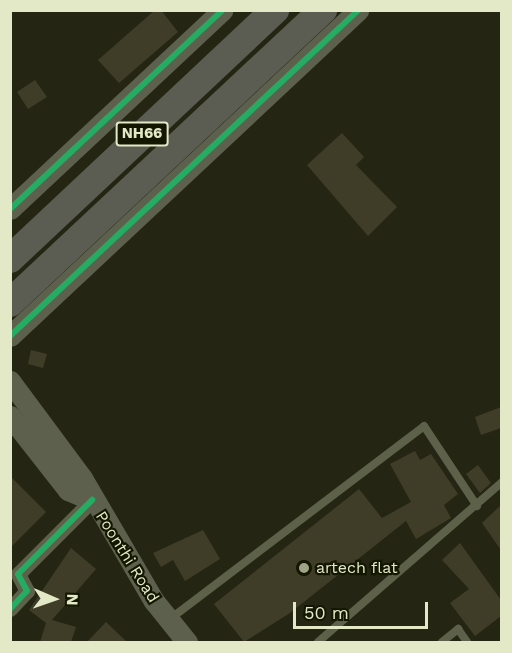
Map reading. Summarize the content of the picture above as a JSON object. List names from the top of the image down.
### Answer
{
  "streets": {
    "highway": ["NH66"],
    "street": ["Poonthi Road"]
  },
  "places": ["artech flat"],
  "scale_bar": "50 m",
  "north": "right"
}
